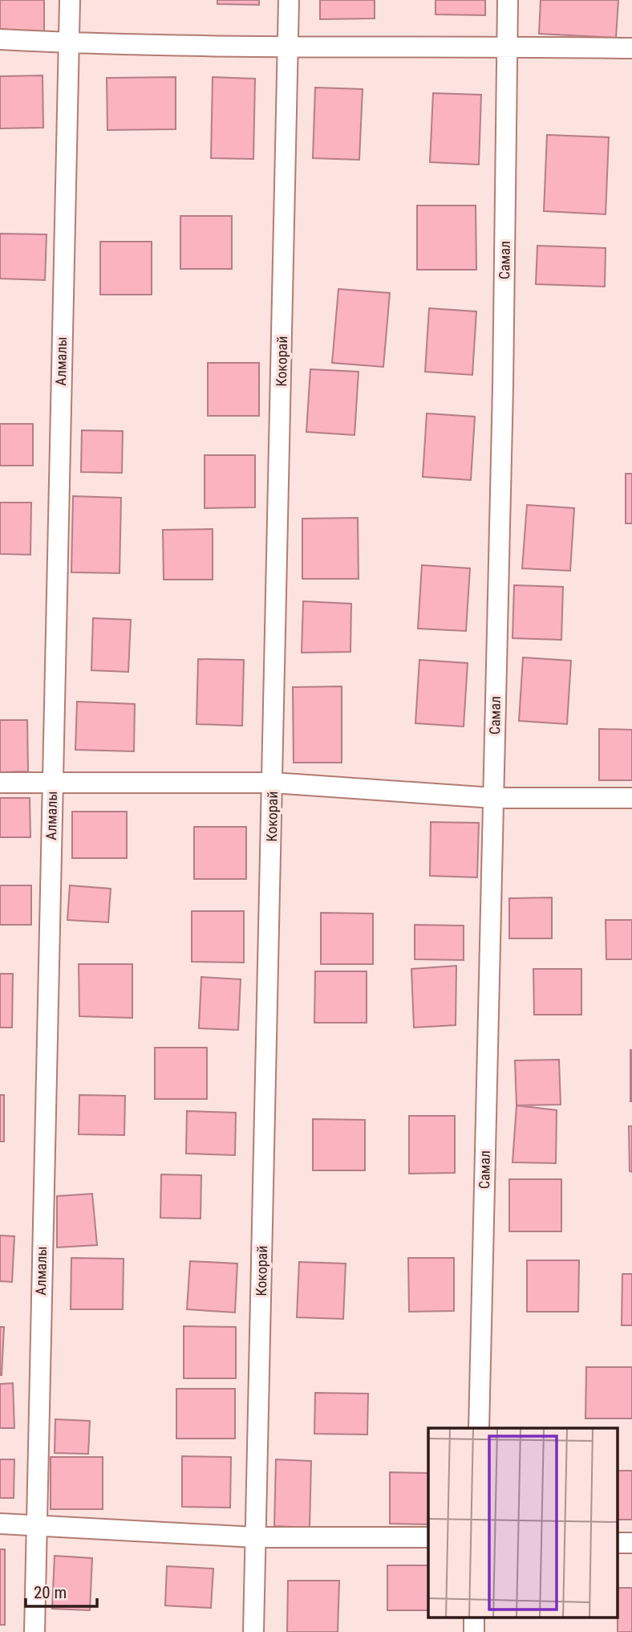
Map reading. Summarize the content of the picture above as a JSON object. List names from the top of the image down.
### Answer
{
  "streets": {
    "street": ["Самал", "Алмалы", "Кокорай"]
  },
  "scale_bar": "20 m"
}
